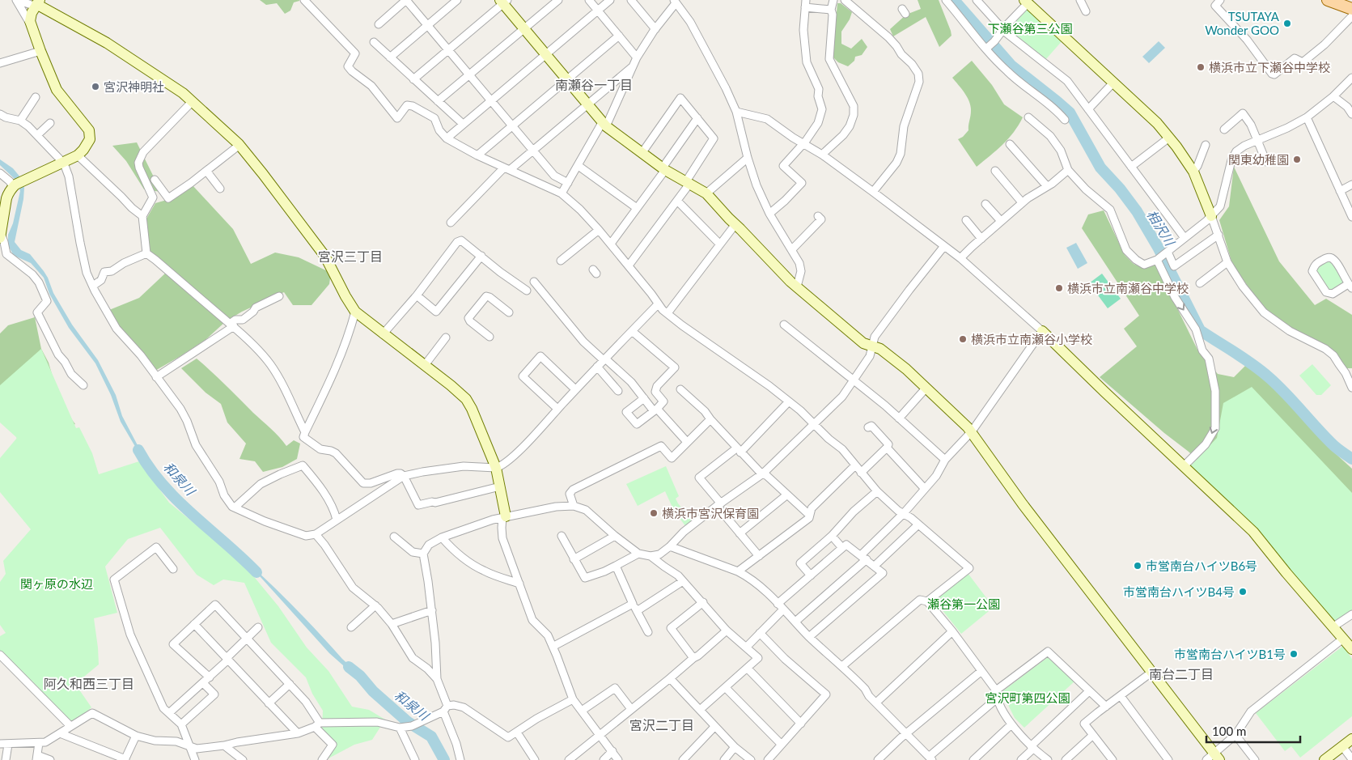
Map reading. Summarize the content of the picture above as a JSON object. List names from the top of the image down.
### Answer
{
  "districts": [
    "南瀬谷一丁目",
    "宮沢三丁目",
    "南台二丁目",
    "阿久和西三丁目",
    "宮沢二丁目"
  ],
  "water": ["相沢川", "和泉川"],
  "parks": [
    "下瀬谷第三公園",
    "関ヶ原の水辺",
    "瀬谷第一公園",
    "宮沢町第四公園"
  ],
  "places": [
    "TSUTAYA Wonder GOO",
    "横浜市立下瀬谷中学校",
    "宮沢神明社",
    "関東幼稚園",
    "横浜市立南瀬谷中学校",
    "横浜市立南瀬谷小学校",
    "横浜市宮沢保育園",
    "市営南台ハイツB6号",
    "市営南台ハイツB4号",
    "市営南台ハイツB1号"
  ],
  "scale_bar": "100 m"
}
